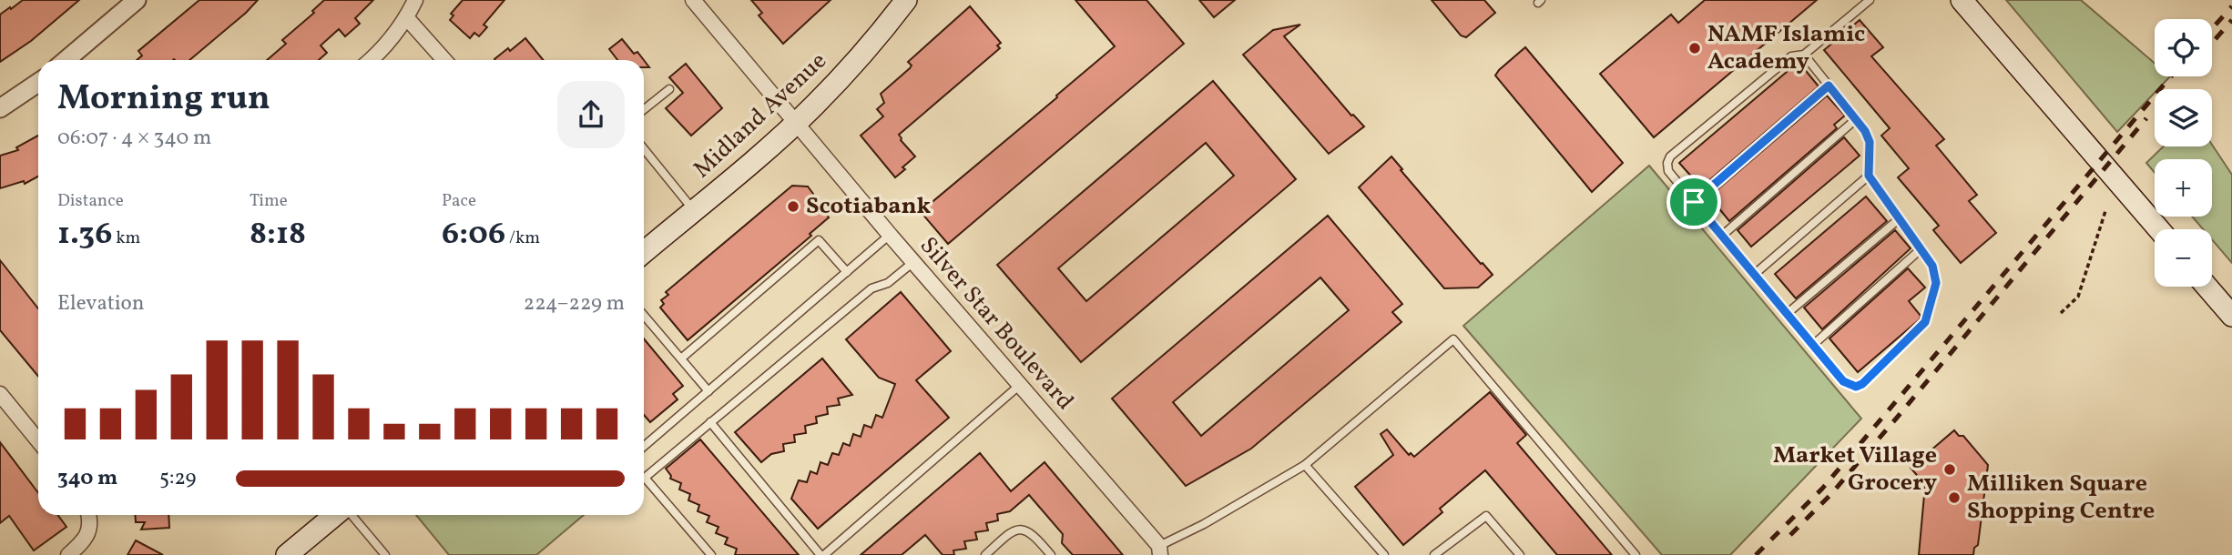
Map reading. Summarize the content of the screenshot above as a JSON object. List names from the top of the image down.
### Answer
{
  "streets": {
    "main road": ["Midland Avenue"],
    "street": ["Silver Star Boulevard"]
  },
  "crossings": [
    ["Midland Avenue", "Silver Star Boulevard"]
  ],
  "places": [
    "NAMF Islamic Academy",
    "Scotiabank",
    "Market Village Grocery",
    "Milliken Square Shopping Centre"
  ],
  "page": {
    "map_buttons": ["+", "−"],
    "heading": ["Morning run", "06:07 · 4 × 340 m"],
    "stats": [
      ["Distance", "1.36 km"],
      ["Time", "8:18"],
      ["Pace", "6:06 /km"]
    ],
    "chart": ["Elevation", "224–229 m"],
    "list": [
      {
        "name": "340 m",
        "note": "5:29"
      }
    ]
  }
}
